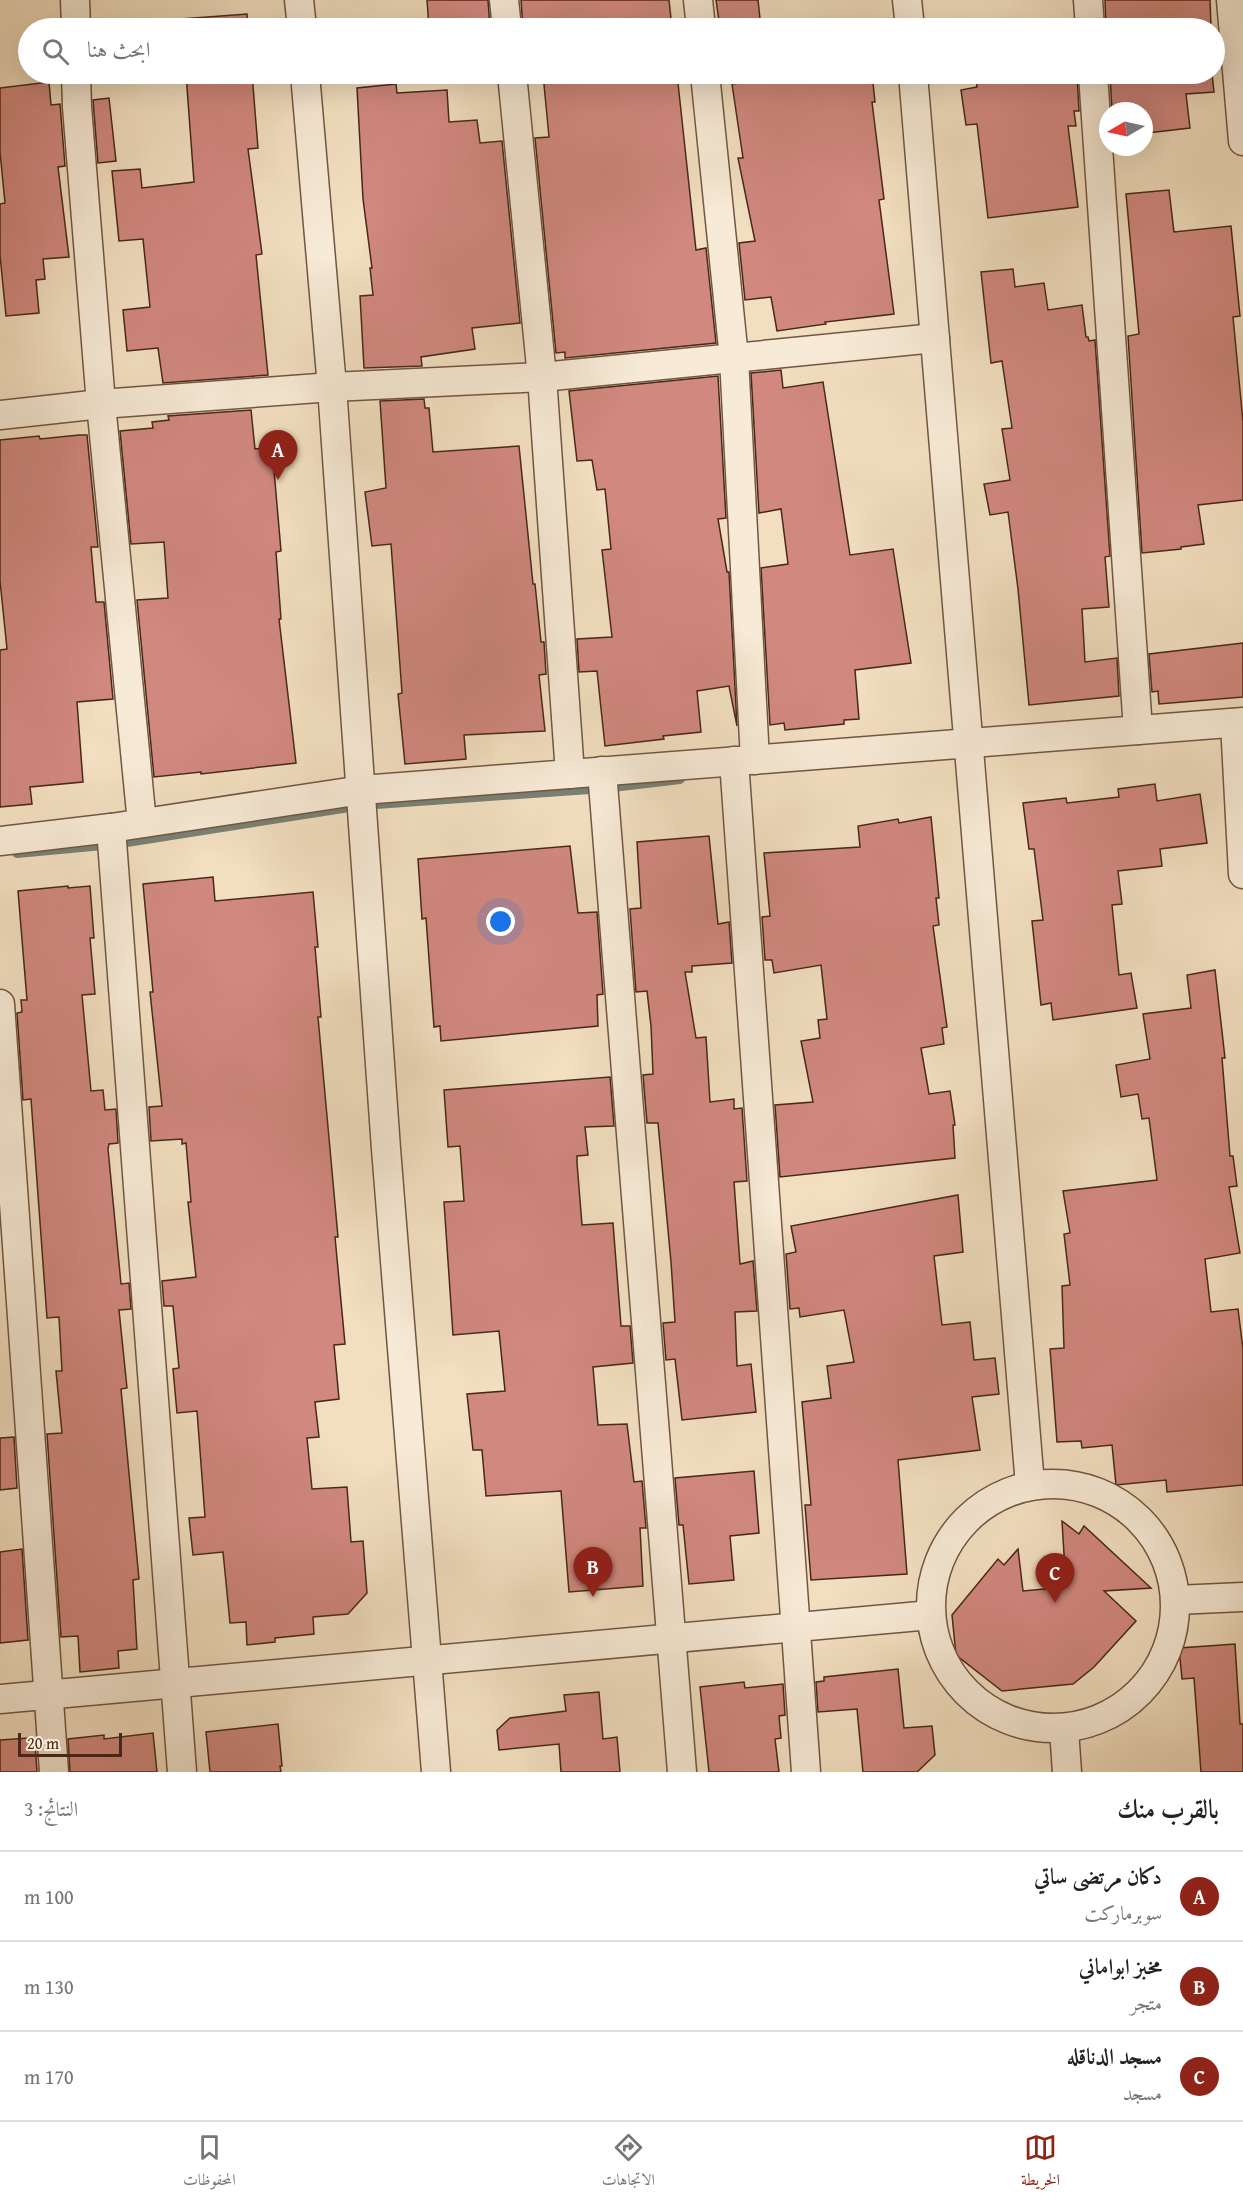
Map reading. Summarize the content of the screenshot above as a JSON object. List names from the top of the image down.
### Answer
{
  "scale_bar": "20 m",
  "north": "left",
  "page": {
    "search": "ابحث هنا",
    "pins": ["A", "B", "C"],
    "scale": "20 m",
    "heading": ["بالقرب منك", "النتائج: 3"],
    "list": [
      {
        "mark": "A",
        "name": "دكان مرتضى ساتي",
        "note": "سوبرماركت",
        "value": "100 m"
      },
      {
        "mark": "B",
        "name": "مخبز ابواماني",
        "note": "متجر",
        "value": "130 m"
      },
      {
        "mark": "C",
        "name": "مسجد الدناقله",
        "note": "مسجد",
        "value": "170 m"
      }
    ],
    "nav": ["الخريطة", "الاتجاهات", "المحفوظات"]
  }
}
